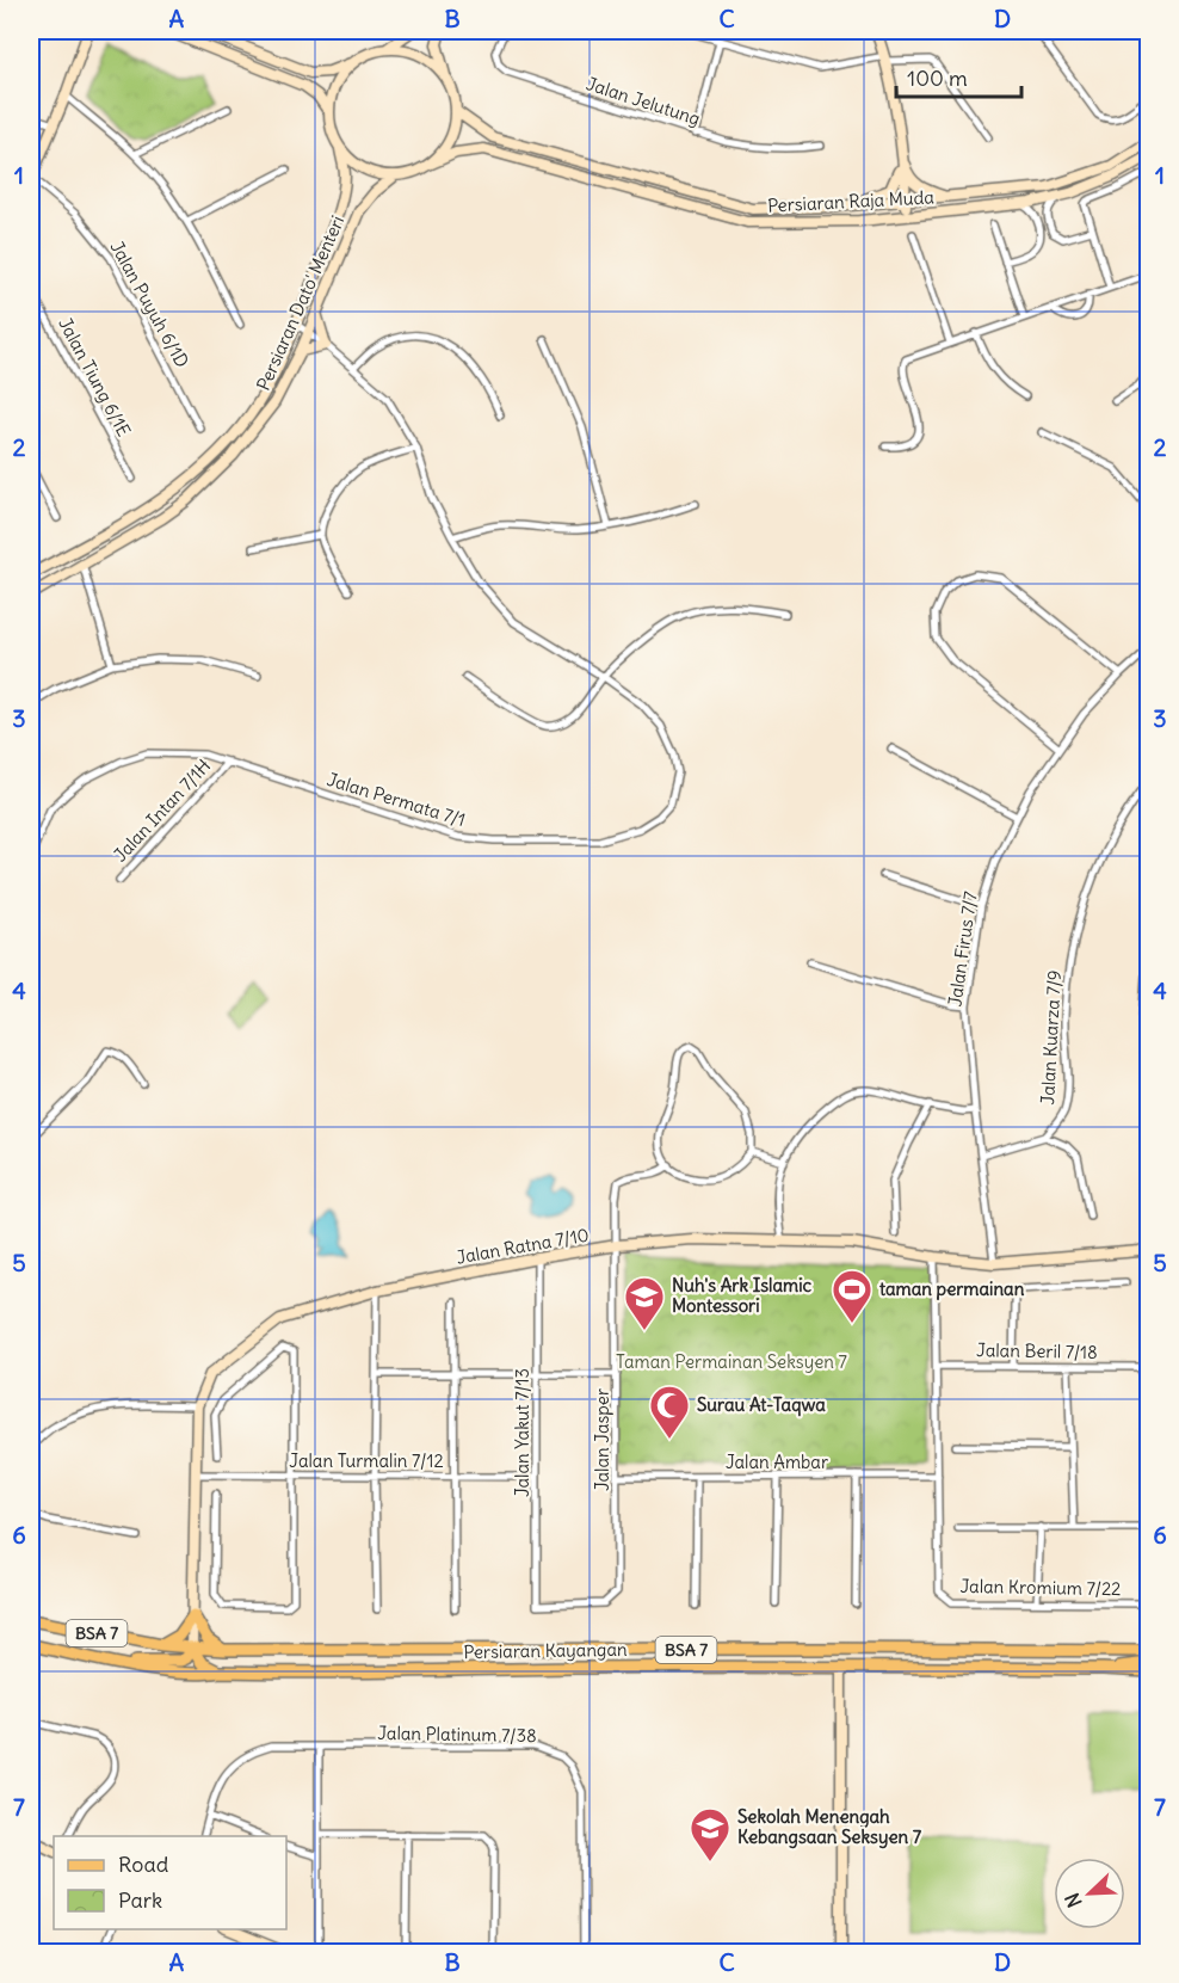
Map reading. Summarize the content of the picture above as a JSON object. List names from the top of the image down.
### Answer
{
  "streets": {
    "main road": [
      "Persiaran Raja Muda",
      "Persiaran Dato' Menteri",
      "Jalan Ratna 7/10",
      "BSA 7",
      "Persiaran Kayangan"
    ],
    "street": [
      "Jalan Jelutung",
      "Jalan Puyuh 6/1D",
      "Jalan Tiung 6/1E",
      "Jalan Permata 7/1",
      "Jalan Intan 7/1H",
      "Jalan Firus 7/7",
      "Jalan Kuarza 7/9",
      "Jalan Beril 7/18",
      "Jalan Yakut 7/13",
      "Jalan Jasper",
      "Jalan Turmalin 7/12",
      "Jalan Ambar",
      "Jalan Kromium 7/22",
      "Jalan Platinum 7/38"
    ]
  },
  "crossings": [
    ["Persiaran Raja Muda", "Persiaran Dato' Menteri"],
    ["Persiaran Dato' Menteri", "Jalan Permata 7/1"],
    ["Jalan Permata 7/1", "Jalan Intan 7/1H"],
    ["Jalan Firus 7/7", "Jalan Ratna 7/10"],
    ["Jalan Ratna 7/10", "Jalan Yakut 7/13"],
    ["Jalan Ratna 7/10", "Jalan Jasper"],
    ["Jalan Ratna 7/10", "Jalan Turmalin 7/12"],
    ["Jalan Ratna 7/10", "Persiaran Kayangan"],
    ["Jalan Yakut 7/13", "Jalan Jasper"],
    ["Jalan Yakut 7/13", "Jalan Turmalin 7/12"],
    ["Jalan Jasper", "Jalan Ambar"],
    ["Jalan Ambar", "Jalan Kromium 7/22"]
  ],
  "parks": ["Taman Permainan Seksyen 7"],
  "places": {
    "sports": ["taman permainan"],
    "school or university": ["Nuh's Ark Islamic Montessori", "Sekolah Menengah Kebangsaan Seksyen 7"],
    "mosque": ["Surau At-Taqwa"]
  },
  "legend": ["Road", "Park"],
  "scale_bar": "100 m",
  "north": "bottom left",
  "grid": {
    "columns": [
      "A",
      "B",
      "C",
      "D"
    ],
    "rows": [
      "1",
      "2",
      "3",
      "4",
      "5",
      "6",
      "7"
    ]
  }
}
